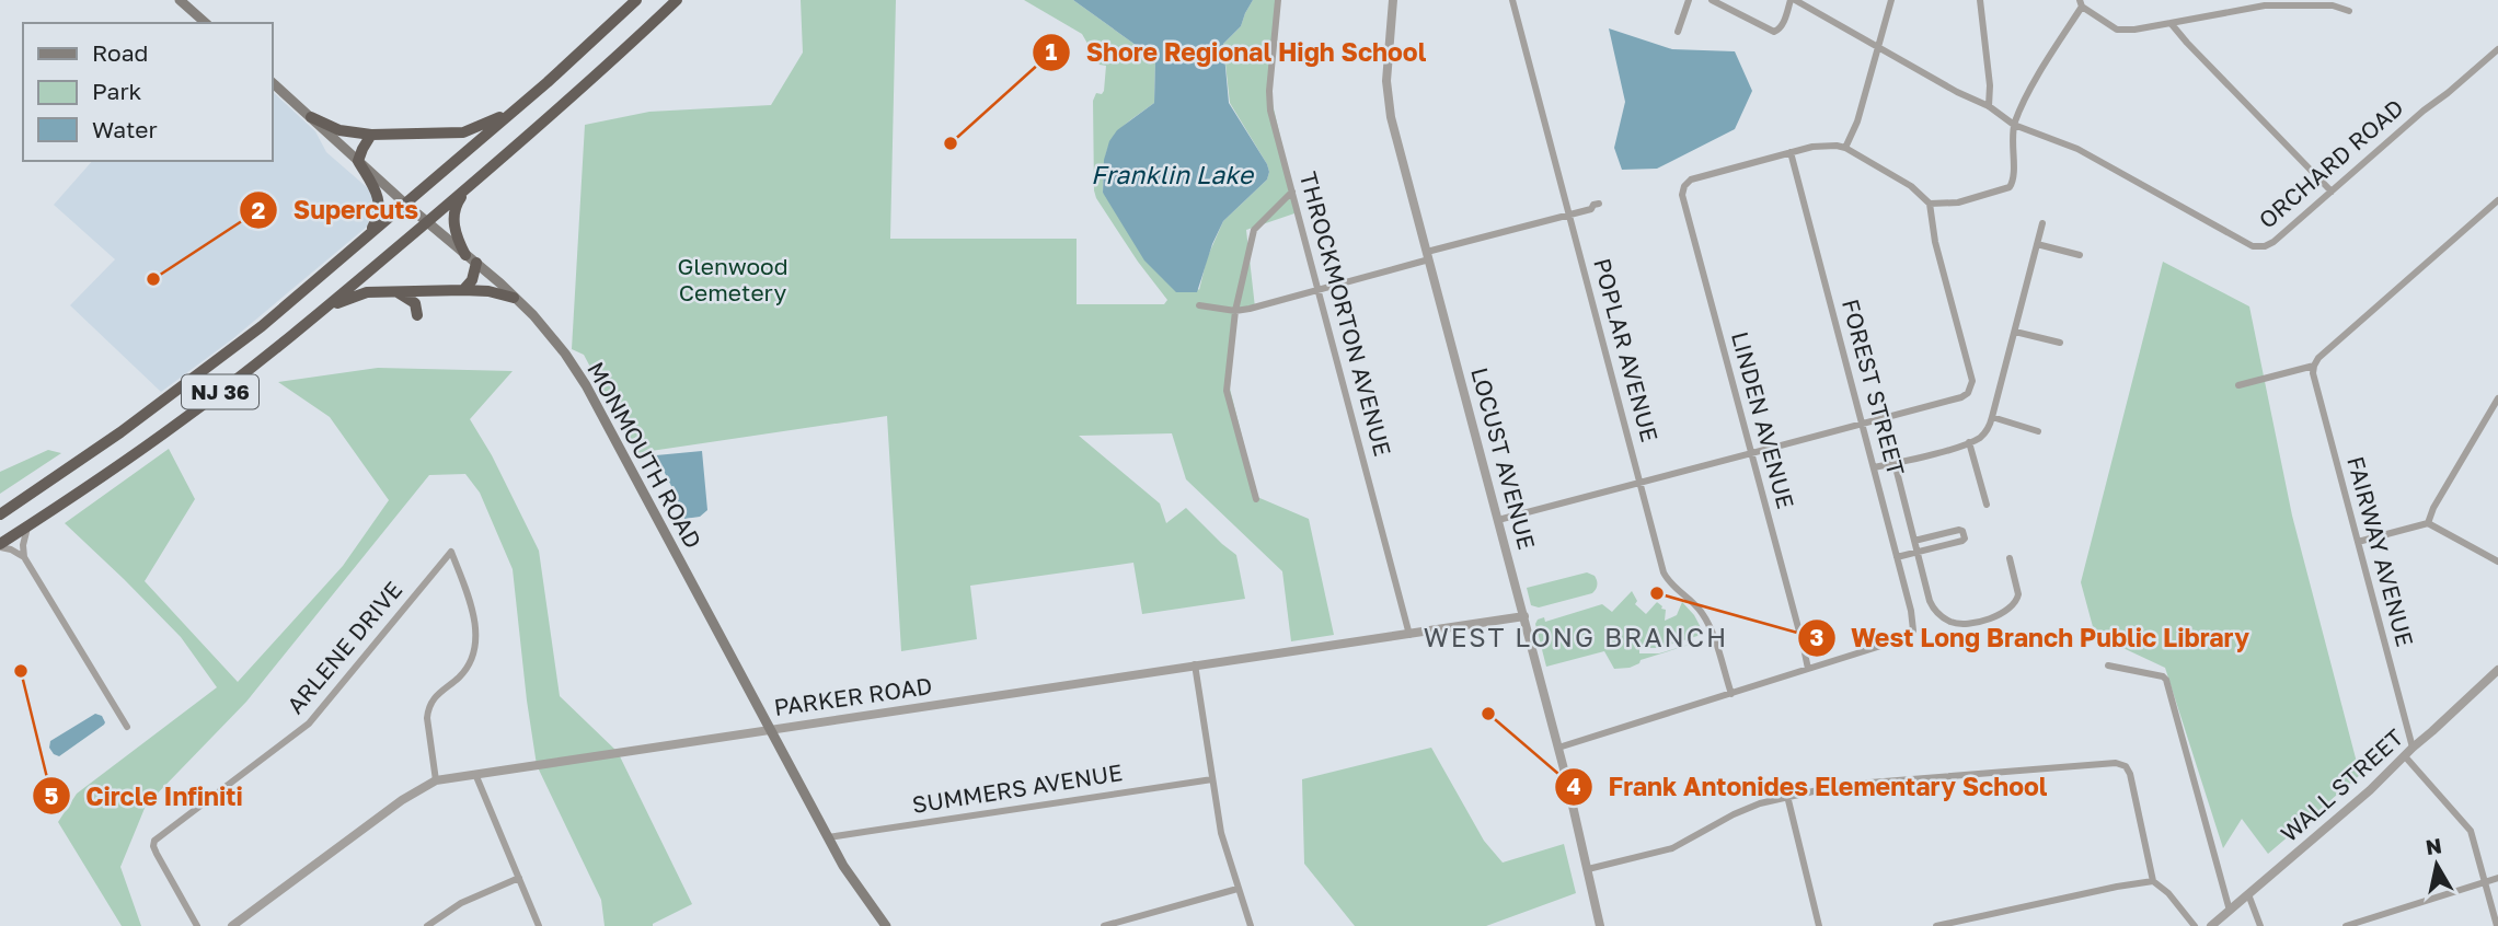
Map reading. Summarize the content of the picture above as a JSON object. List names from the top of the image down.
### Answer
{
  "streets": {
    "highway": ["NJ 36"],
    "main road": ["MONMOUTH ROAD"],
    "street": [
      "ORCHARD ROAD",
      "THROCKMORTON AVENUE",
      "POPLAR AVENUE",
      "FOREST STREET",
      "LINDEN AVENUE",
      "LOCUST AVENUE",
      "FAIRWAY AVENUE",
      "ARLENE DRIVE",
      "PARKER ROAD",
      "WALL STREET",
      "SUMMERS AVENUE"
    ]
  },
  "crossings": [
    ["THROCKMORTON AVENUE", "PARKER ROAD"],
    ["FOREST STREET", "LINDEN AVENUE"],
    ["NJ 36", "MONMOUTH ROAD"],
    ["MONMOUTH ROAD", "PARKER ROAD"],
    ["MONMOUTH ROAD", "SUMMERS AVENUE"],
    ["LOCUST AVENUE", "PARKER ROAD"],
    ["FAIRWAY AVENUE", "WALL STREET"],
    ["ARLENE DRIVE", "PARKER ROAD"]
  ],
  "districts": ["WEST LONG BRANCH"],
  "water": ["Franklin Lake"],
  "parks": ["Glenwood Cemetery"],
  "places": [
    "Shore Regional High School",
    "Supercuts",
    "West Long Branch Public Library",
    "Circle Infiniti",
    "Frank Antonides Elementary School"
  ],
  "legend": ["Road", "Park", "Water"],
  "north": "top"
}
